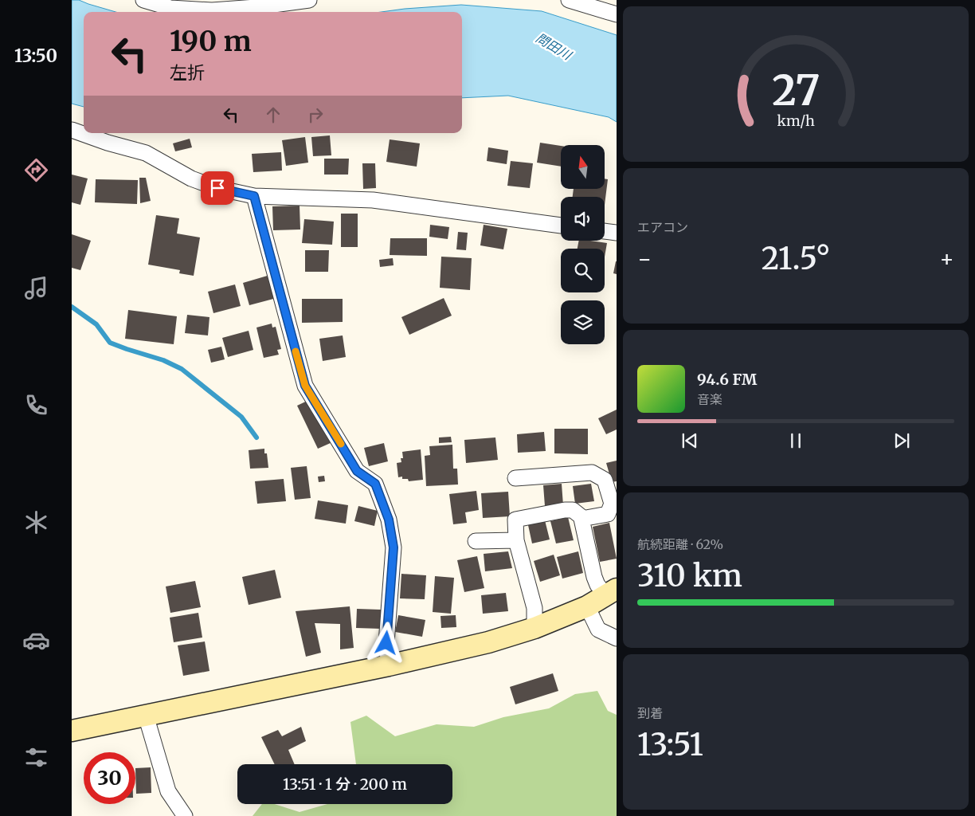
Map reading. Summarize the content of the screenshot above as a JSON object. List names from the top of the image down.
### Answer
{
  "water": ["問田川"],
  "north": "top",
  "page": {
    "tabs": "13:50",
    "turn": ["190 m", "左折"],
    "tile": [
      "エアコン",
      ["航続距離 · 62%", "310 km"],
      ["到着", "13:51"]
    ],
    "heat": ["−", "21.5°", "+"],
    "song": ["94.6 FM", "音楽"],
    "limit": "30",
    "trip": "13:51 · 1 分 · 200 m",
    "gauge": ["27", "km/h"]
  }
}
